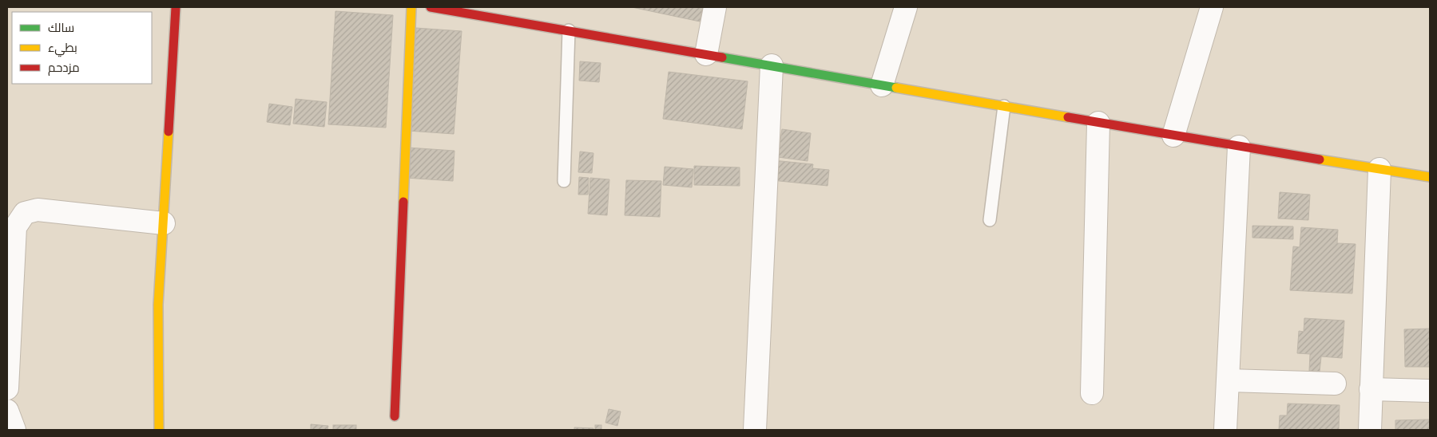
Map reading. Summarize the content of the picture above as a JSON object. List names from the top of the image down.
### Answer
{
  "legend": ["سالك", "بطيء", "مزدحم"]
}
